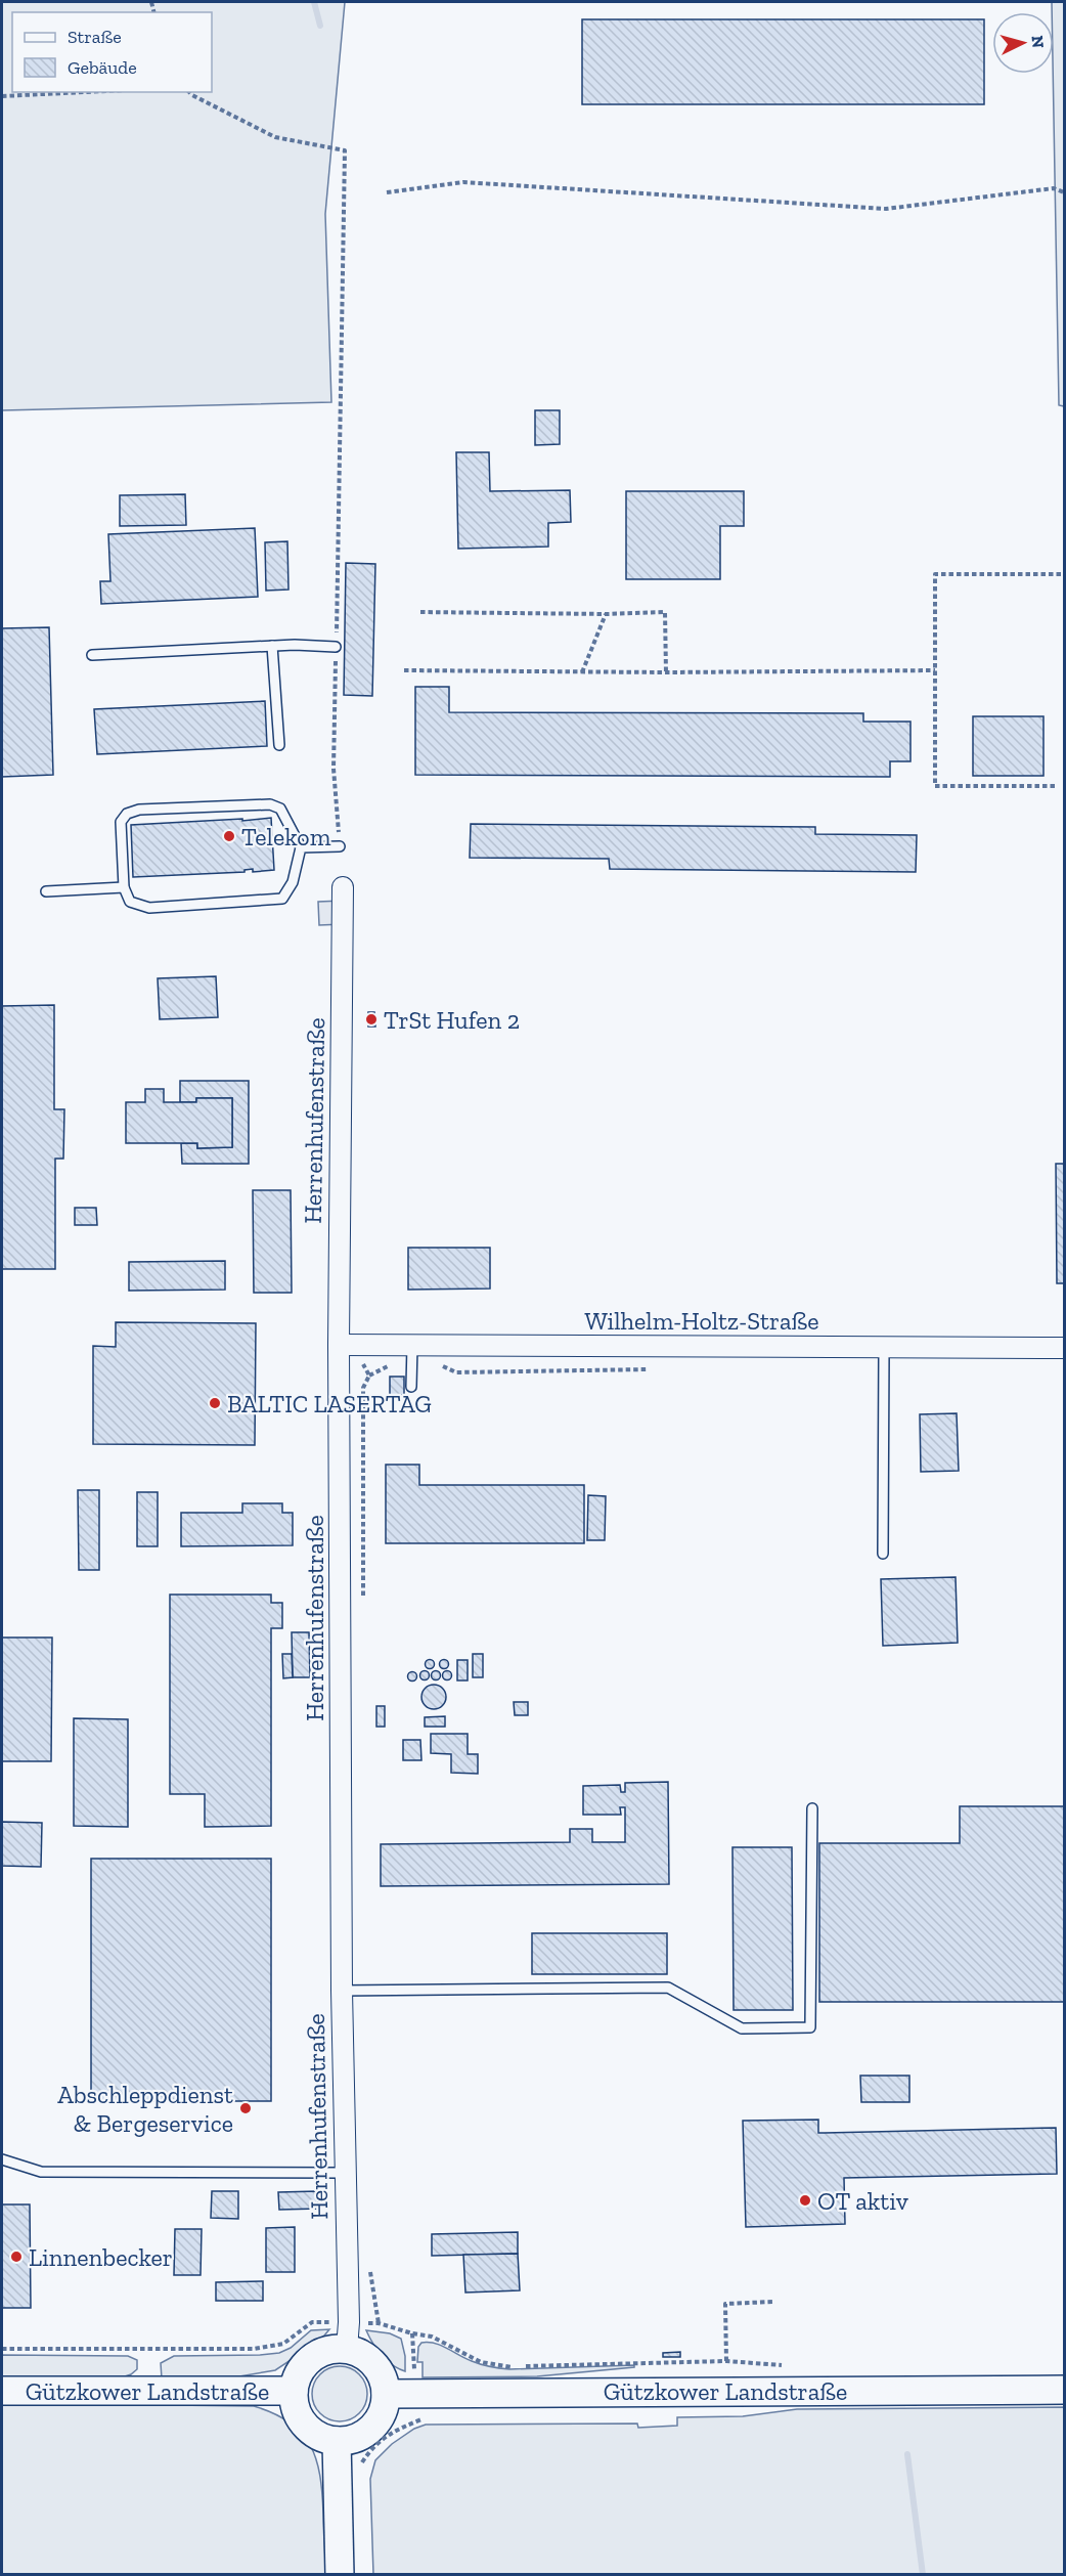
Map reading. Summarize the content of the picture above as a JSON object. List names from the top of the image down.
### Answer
{
  "streets": {
    "main road": ["Gützkower Landstraße"],
    "street": ["Herrenhufenstraße", "Wilhelm-Holtz-Straße"]
  },
  "crossings": [
    ["Herrenhufenstraße", "Wilhelm-Holtz-Straße"],
    ["Herrenhufenstraße", "Gützkower Landstraße"]
  ],
  "places": [
    "Telekom",
    "TrSt Hufen 2",
    "BALTIC LASERTAG",
    "Abschleppdienst & Bergeservice",
    "OT aktiv",
    "Linnenbecker"
  ],
  "legend": ["Straße", "Gebäude"],
  "north": "right"
}
